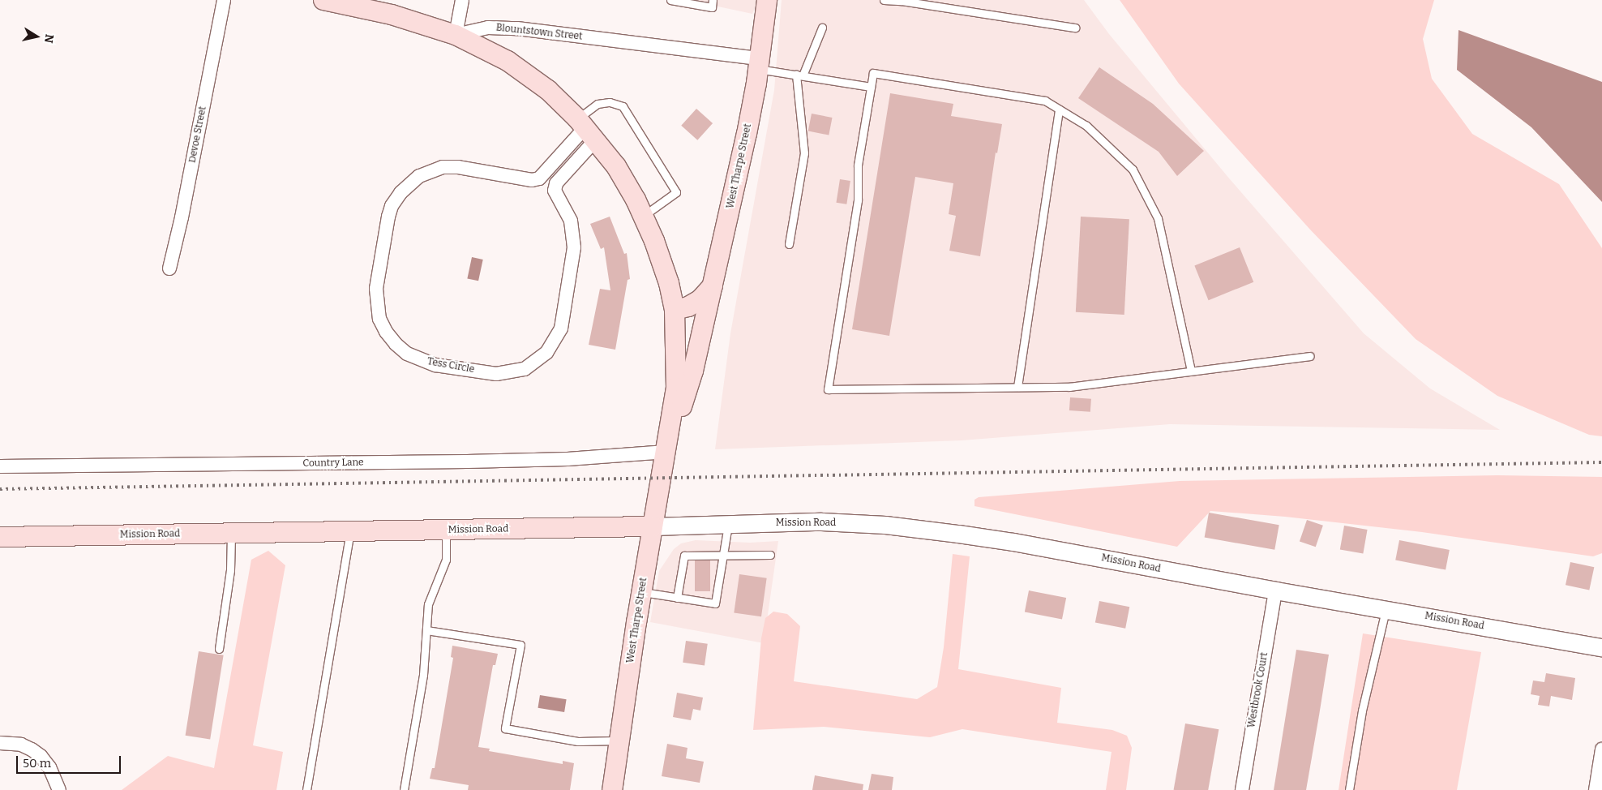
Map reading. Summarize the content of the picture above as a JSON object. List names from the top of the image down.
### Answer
{
  "streets": {
    "main road": ["West Tharpe Street", "Mission Road"],
    "street": [
      "Blountstown Street",
      "Devoe Street",
      "Tess Circle",
      "Country Lane",
      "Westbrook Court"
    ]
  },
  "crossings": [
    ["Blountstown Street", "West Tharpe Street"],
    ["West Tharpe Street", "Country Lane"],
    ["West Tharpe Street", "Mission Road"],
    ["Mission Road", "Westbrook Court"]
  ],
  "scale_bar": "50 m",
  "north": "right"
}
